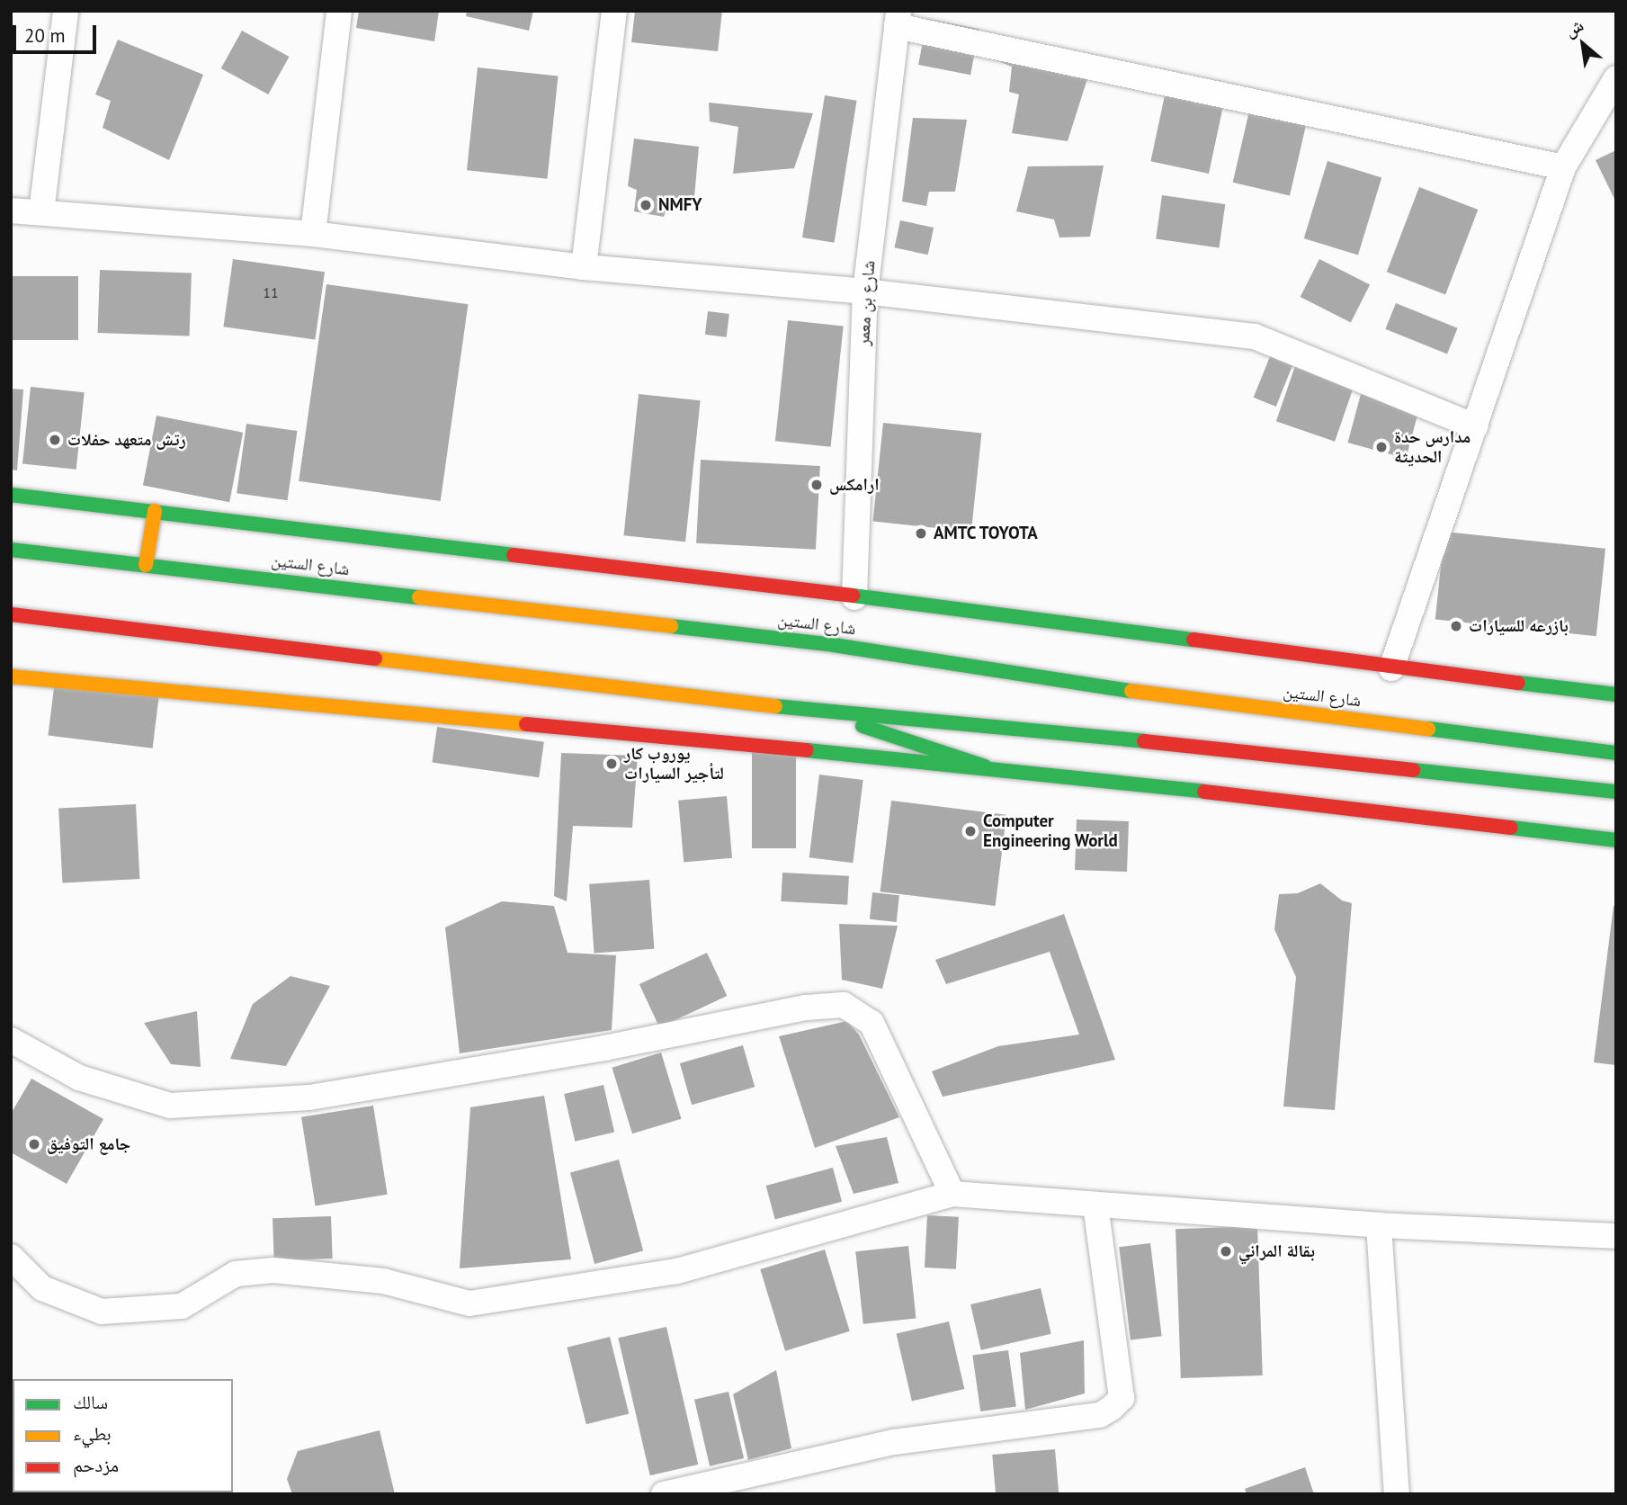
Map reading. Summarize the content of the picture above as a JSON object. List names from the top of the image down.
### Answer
{
  "streets": {
    "main road": ["شارع الستين"],
    "street": ["شارع بن معمر"]
  },
  "crossings": [
    ["شارع بن معمر", "شارع الستين"]
  ],
  "places": [
    "NMFY",
    "رتش متعهد حفلات",
    "مدارس حدة الحديثة",
    "ارامكس",
    "AMTC TOYOTA",
    "بازرعه للسيارات",
    "يوروب كار لتأجير السيارات",
    "Computer Engineering World",
    "جامع التوفيق",
    "بقالة المراني"
  ],
  "house_numbers": ["11"],
  "legend": ["سالك", "بطيء", "مزدحم"],
  "scale_bar": "20 m",
  "north": "top left"
}
